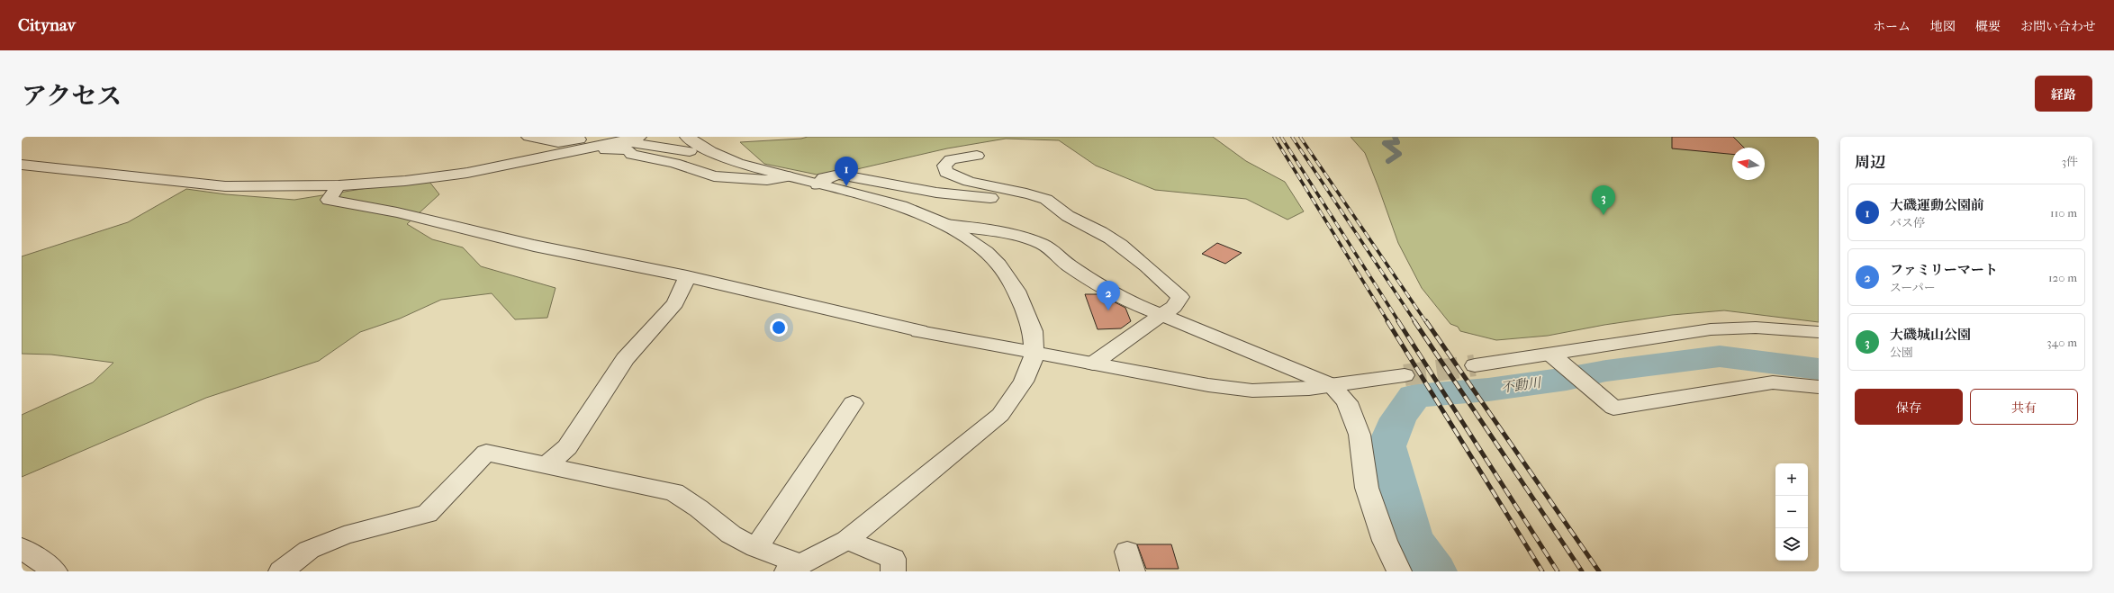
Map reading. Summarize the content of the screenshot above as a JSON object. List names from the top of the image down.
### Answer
{
  "water": ["不動川"],
  "north": "left",
  "page": {
    "header": "Citynav",
    "nav": [
      "ホーム",
      "地図",
      "概要",
      "お問い合わせ"
    ],
    "title": "アクセス",
    "buttons": [
      "経路",
      ["保存", "共有"]
    ],
    "heading": ["周辺", "3件"],
    "pins": ["1", "3", "2"],
    "list": [
      {
        "mark": "1",
        "name": "大磯運動公園前",
        "note": "バス停",
        "value": "110 m"
      },
      {
        "mark": "2",
        "name": "ファミリーマート",
        "note": "スーパー",
        "value": "120 m"
      },
      {
        "mark": "3",
        "name": "大磯城山公園",
        "note": "公園",
        "value": "340 m"
      }
    ],
    "map_buttons": ["+", "−"]
  }
}
